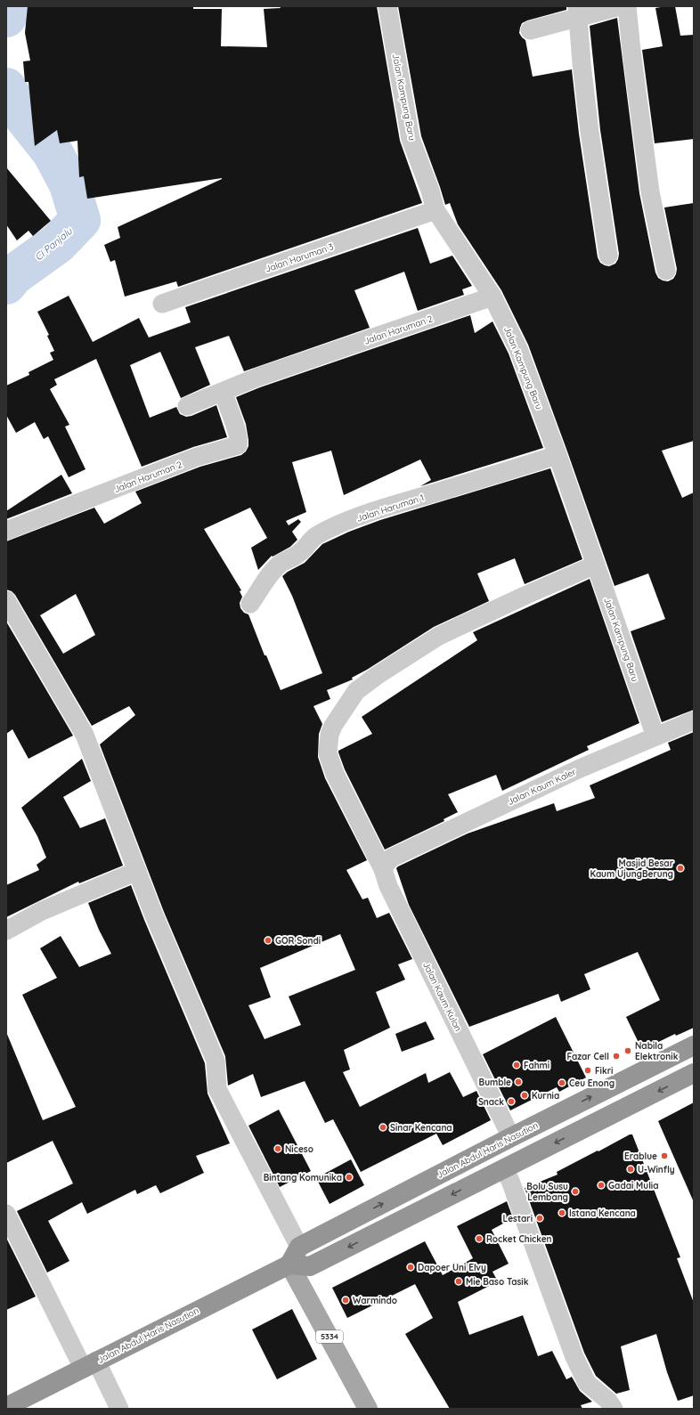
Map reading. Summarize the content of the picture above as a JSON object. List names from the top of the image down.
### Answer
{
  "streets": {
    "highway": ["Jalan Abdul Haris Nasution"],
    "main road": ["5334"],
    "street": [
      "Jalan Kampung Baru",
      "Jalan Haruman 3",
      "Jalan Haruman 2",
      "Jalan Haruman 1",
      "Jalan Kaum Kaler",
      "Jalan Kaum Kulon"
    ]
  },
  "crossings": [
    ["Jalan Kampung Baru", "Jalan Haruman 3"],
    ["Jalan Kampung Baru", "Jalan Haruman 2"],
    ["Jalan Kampung Baru", "Jalan Haruman 1"],
    ["Jalan Kampung Baru", "Jalan Kaum Kaler"],
    ["Jalan Kampung Baru", "Jalan Kaum Kulon"],
    ["Jalan Kaum Kaler", "Jalan Kaum Kulon"],
    ["Jalan Kaum Kulon", "Jalan Abdul Haris Nasution"],
    ["Jalan Abdul Haris Nasution", "5334"]
  ],
  "water": ["Ci Panjalu"],
  "places": [
    "Masjid Besar Kaum UjungBerung",
    "GOR Sondi",
    "Nabila Elektronik",
    "Fazar Cell",
    "Fahmi",
    "Fikri",
    "Bumble",
    "Ceu Enong",
    "Kurnia",
    "Snack",
    "Sinar Kencana",
    "Niceso",
    "Erablue",
    "U-Winfly",
    "Bintang Komunika",
    "Gadai Mulia",
    "Bolu Susu Lembang",
    "Istana Kencana",
    "Lestari",
    "Rocket Chicken",
    "Dapoer Uni Elvy",
    "Mie Baso Tasik",
    "Warmindo"
  ]
}
